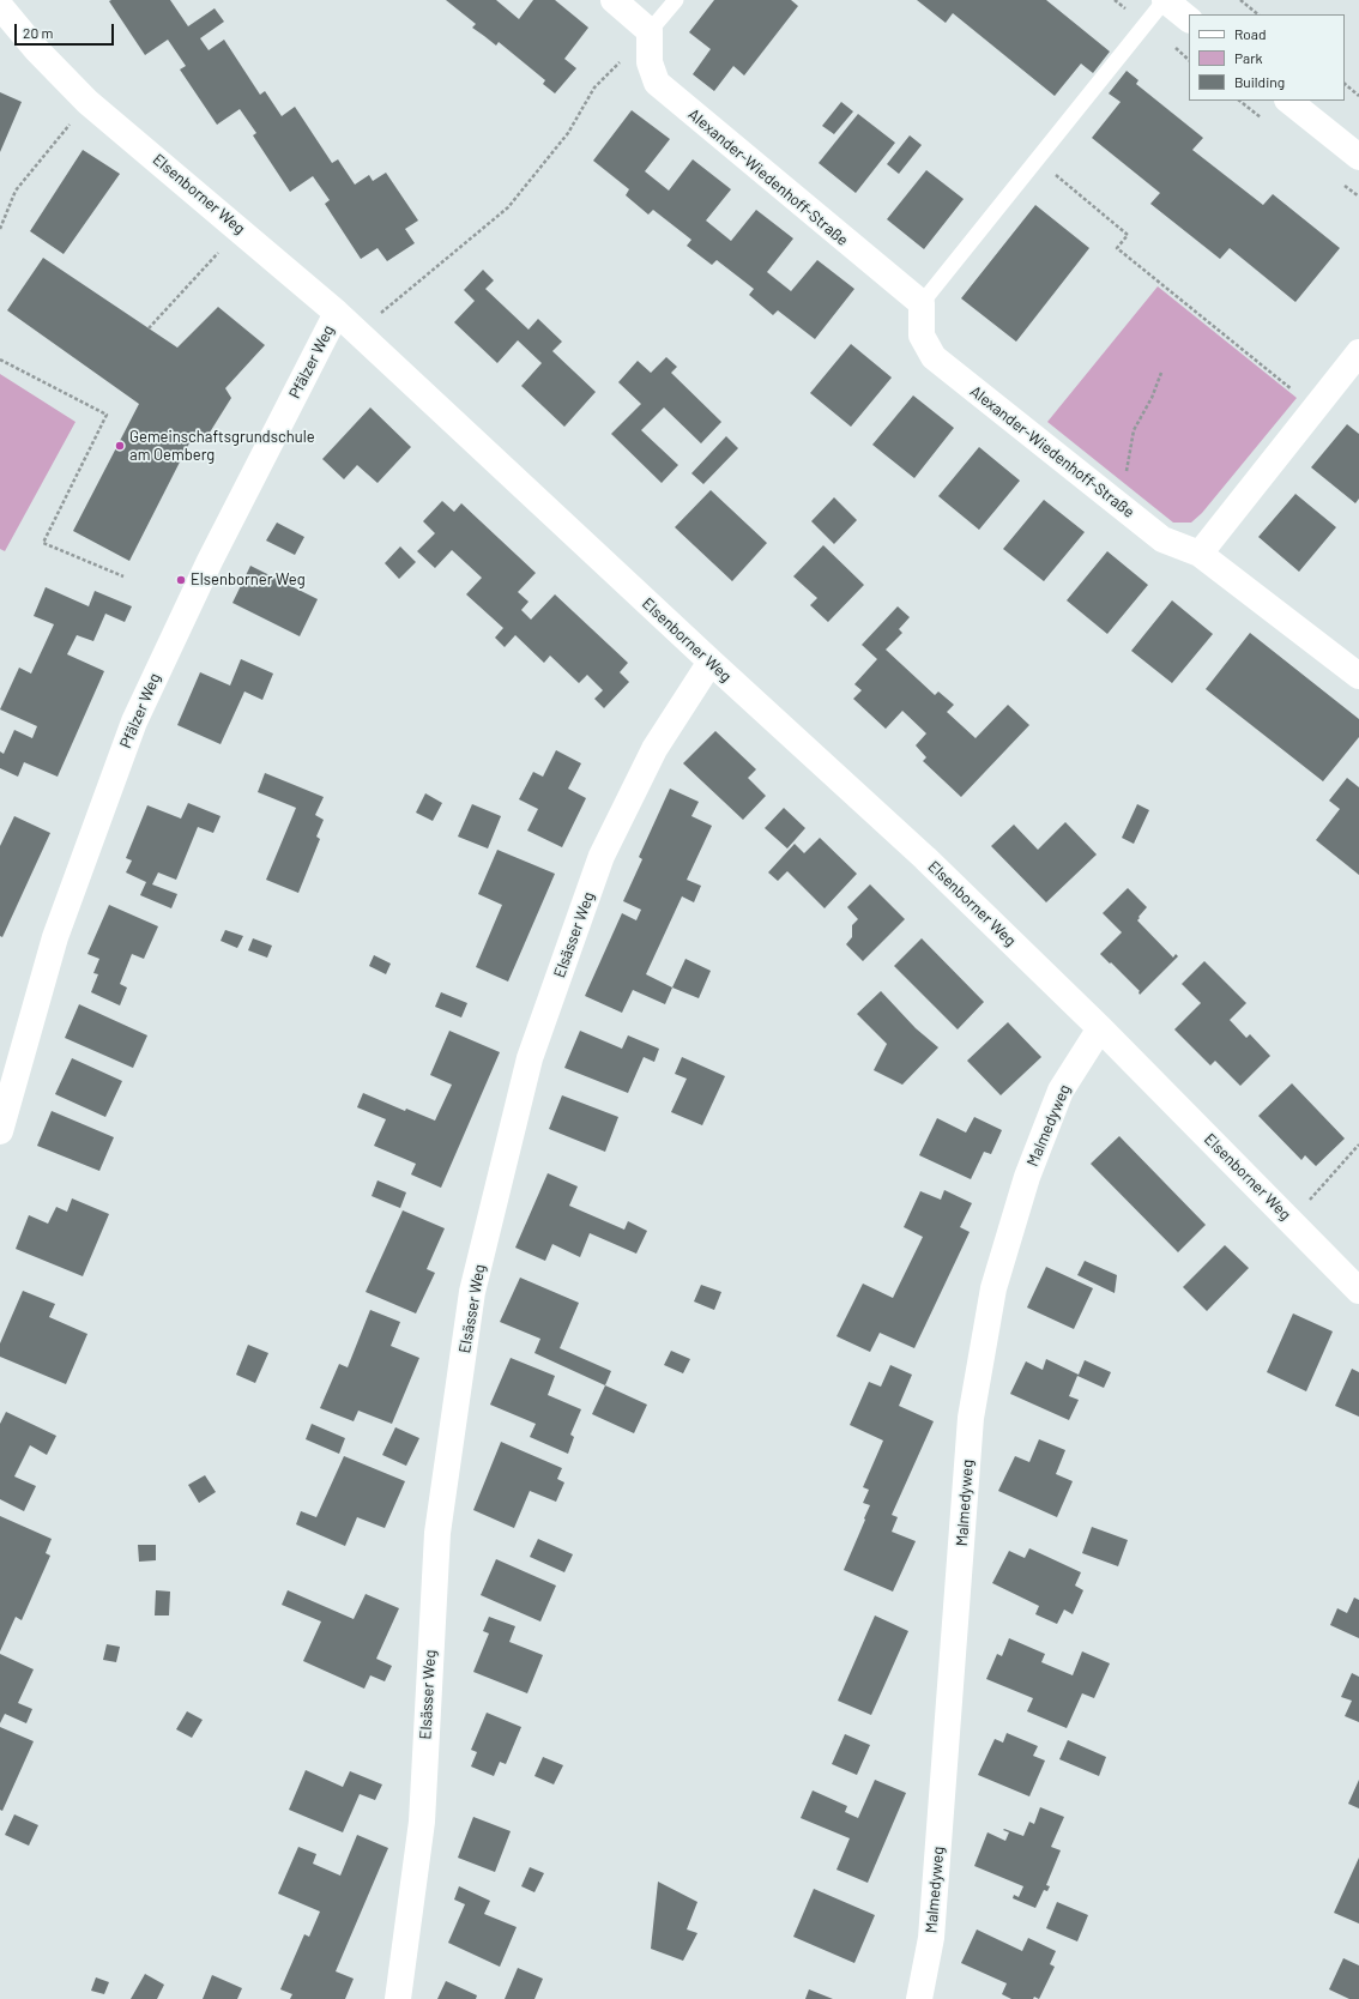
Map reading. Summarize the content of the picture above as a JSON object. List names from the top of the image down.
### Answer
{
  "streets": {
    "street": [
      "Alexander-Wiedenhoff-Straße",
      "Elsenborner Weg",
      "Pfälzer Weg",
      "Elsässer Weg",
      "Malmedyweg"
    ]
  },
  "crossings": [
    ["Elsenborner Weg", "Pfälzer Weg"],
    ["Elsenborner Weg", "Elsässer Weg"],
    ["Elsenborner Weg", "Malmedyweg"]
  ],
  "places": ["Gemeinschaftsgrundschule am Oemberg", "Elsenborner Weg"],
  "legend": ["Road", "Park", "Building"],
  "scale_bar": "20 m"
}
